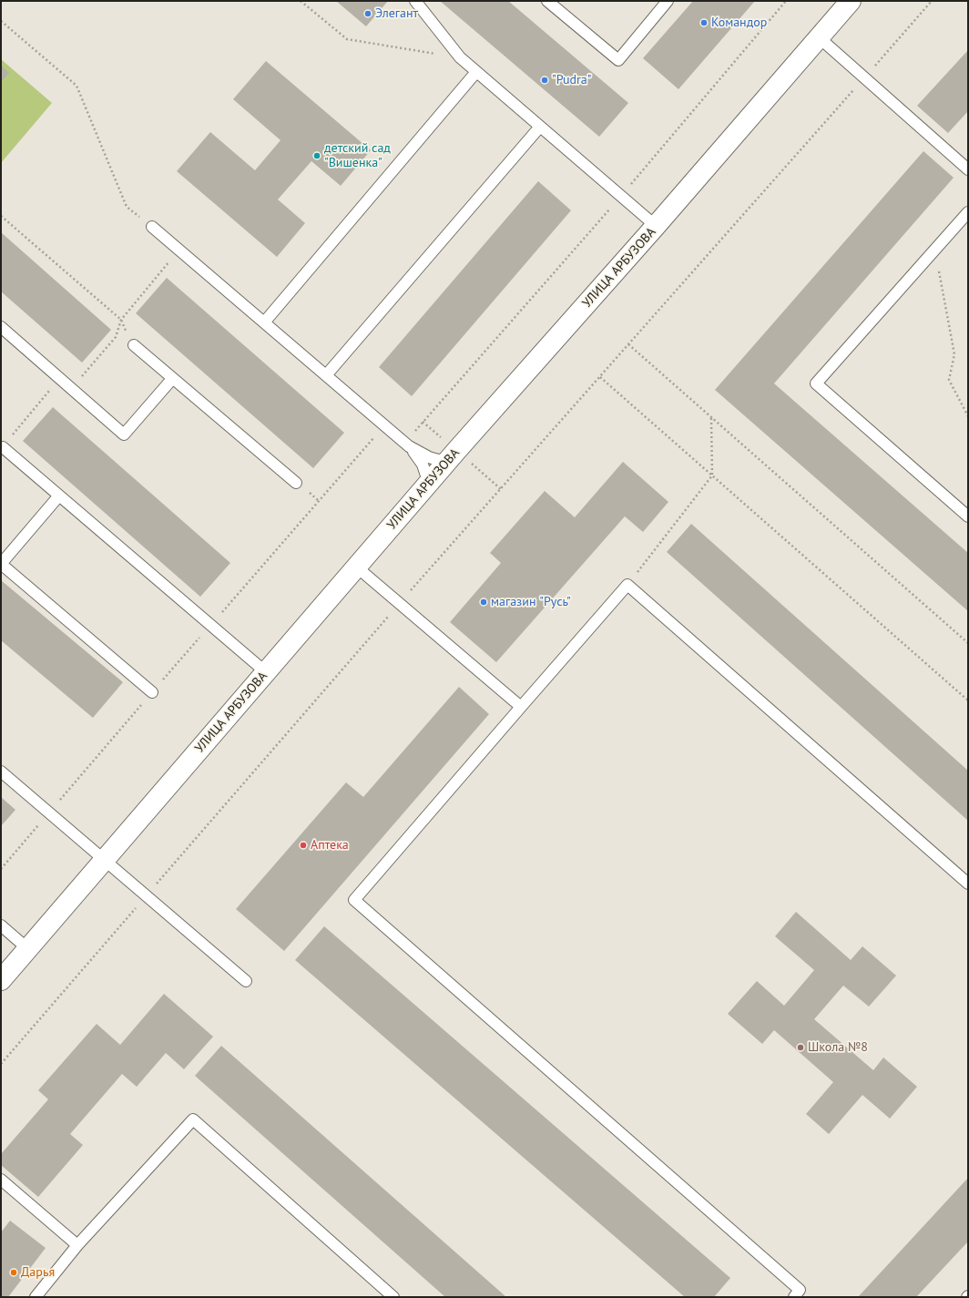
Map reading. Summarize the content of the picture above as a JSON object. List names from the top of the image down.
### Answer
{
  "streets": {
    "street": ["УЛИЦА АРБУЗОВА"]
  },
  "places": [
    "Элегант",
    "Командор",
    "\"Pudra\"",
    "детский сад \"Вишенка\"",
    "магазин \"Русь\"",
    "Аптека",
    "Школа №8",
    "Дарья"
  ]
}
